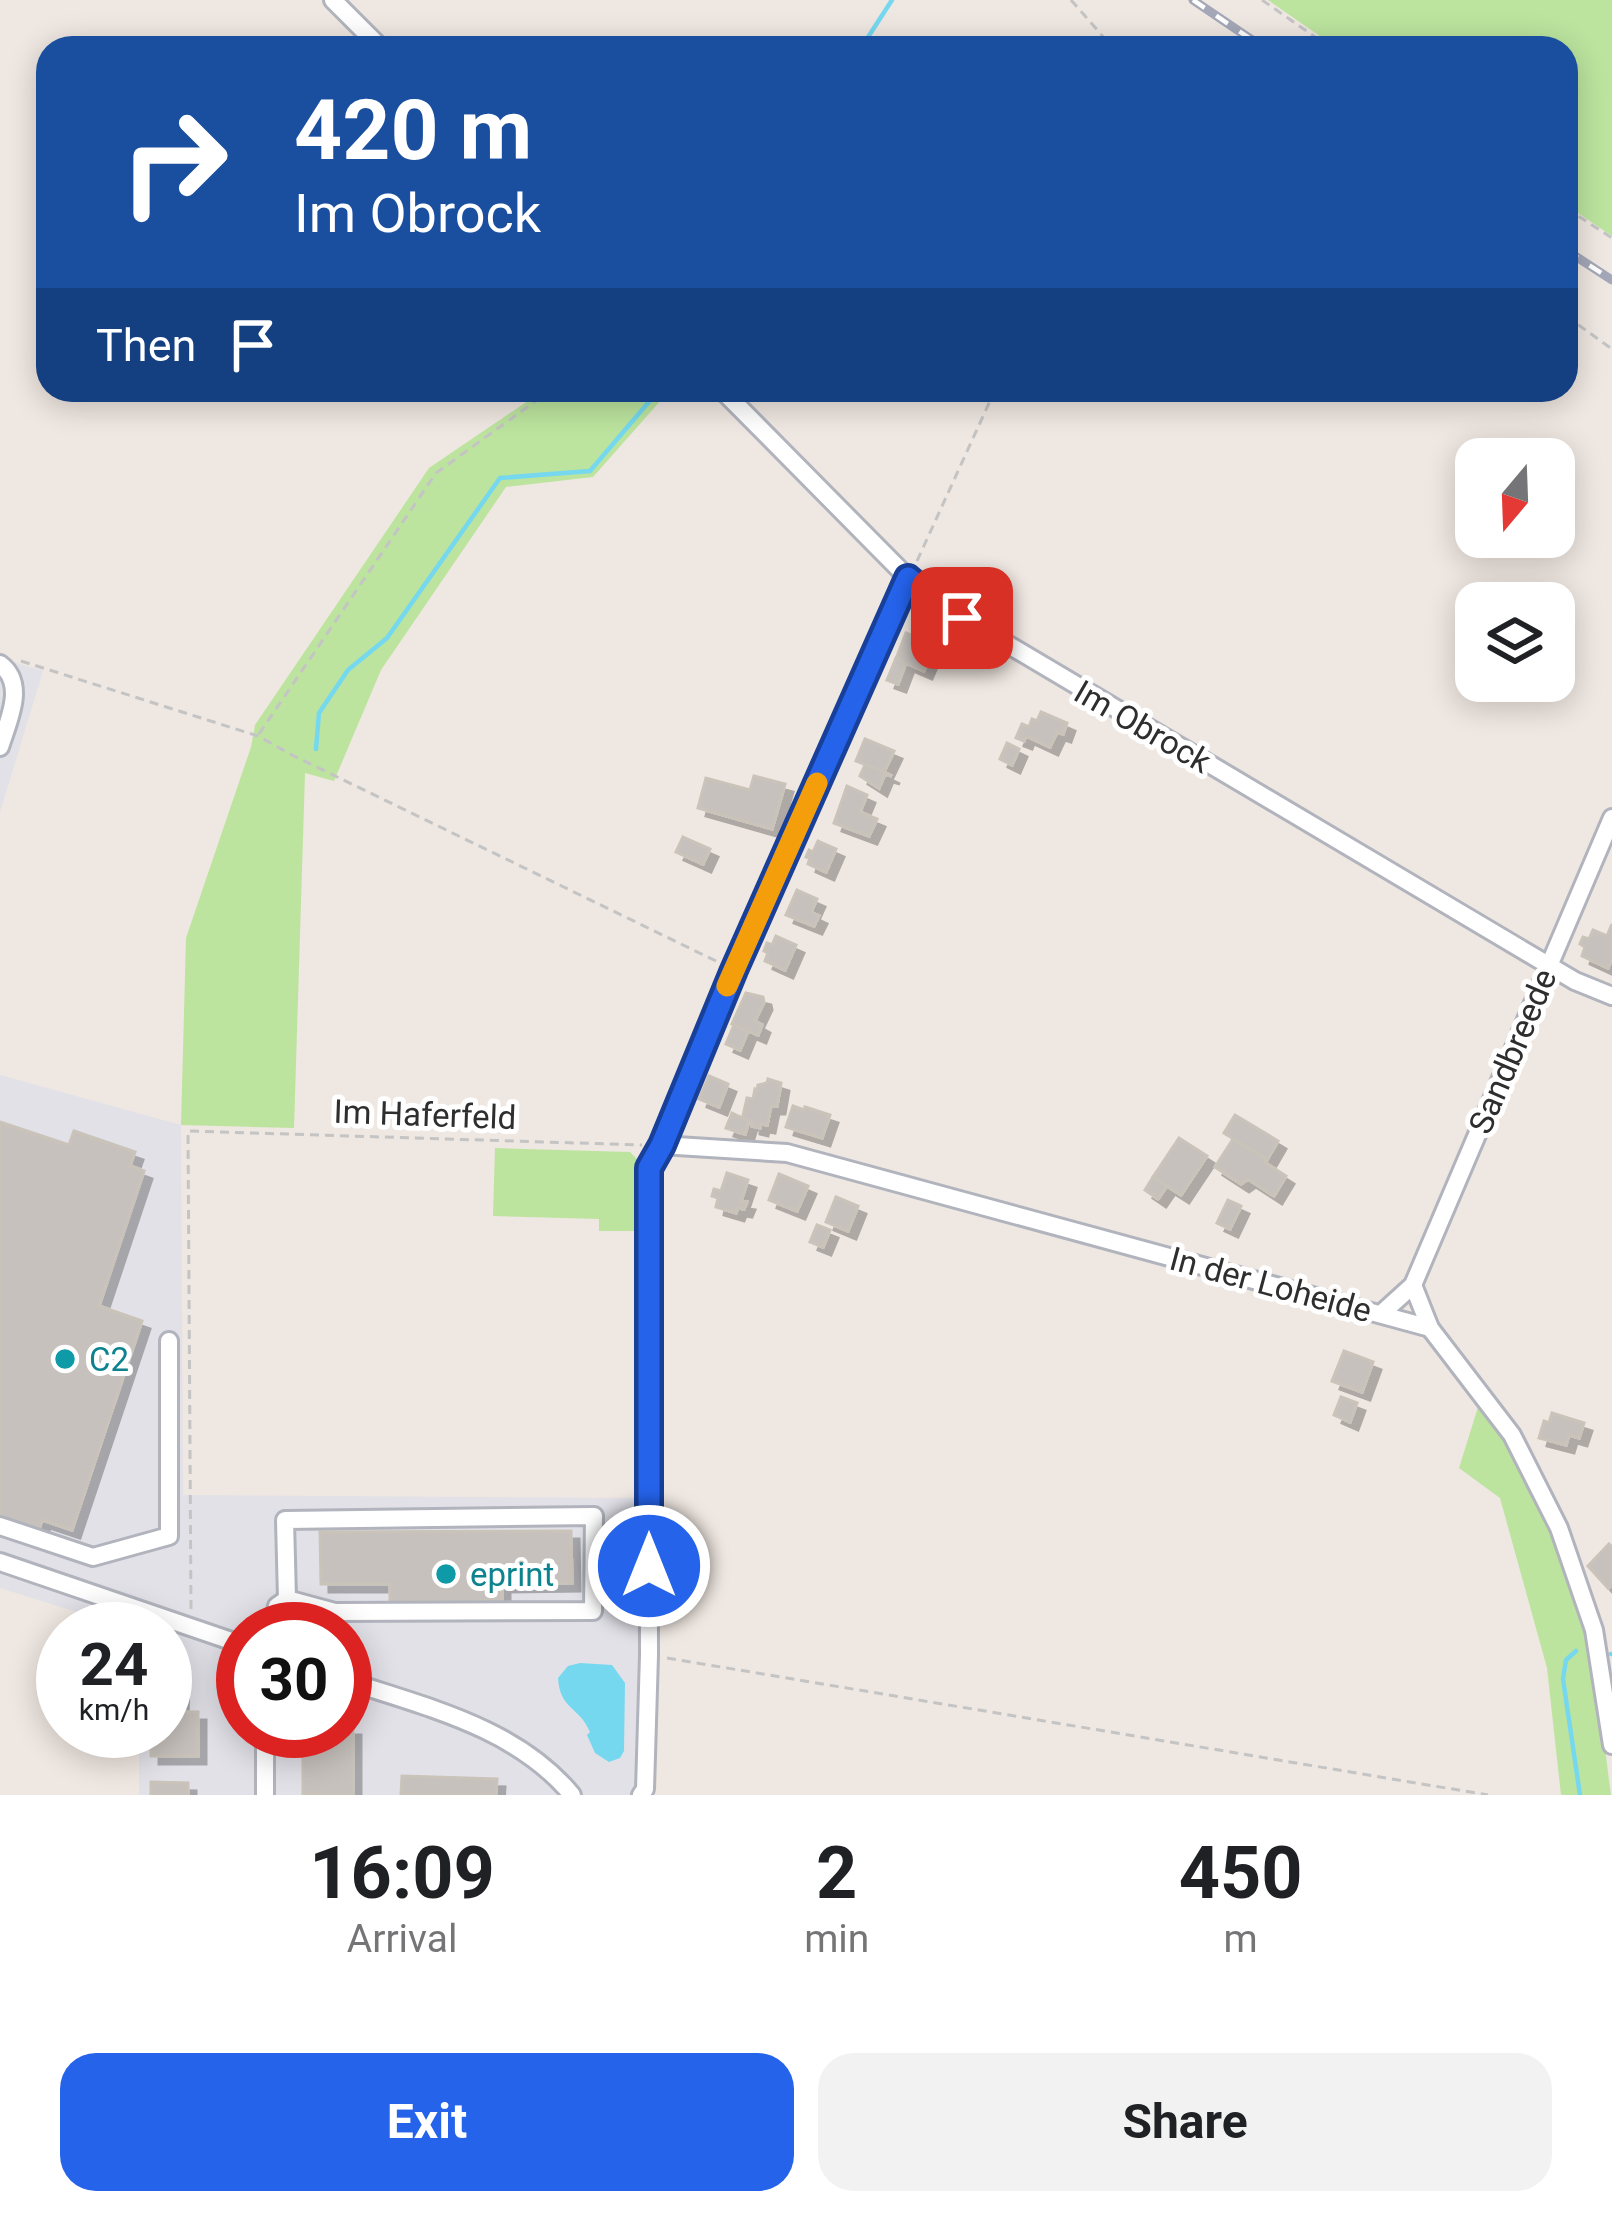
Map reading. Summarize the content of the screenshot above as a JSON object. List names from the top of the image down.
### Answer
{
  "streets": {
    "street": ["Im Obrock", "Sandbreede", "In der Loheide"],
    "path": ["Im Haferfeld"]
  },
  "crossings": [
    ["Im Obrock", "Sandbreede"],
    ["Sandbreede", "In der Loheide"],
    ["Im Haferfeld", "In der Loheide"]
  ],
  "places": ["C2", "eprint"],
  "north": "bottom",
  "page": {
    "turn": ["420 m", "Im Obrock"],
    "then": "Then",
    "speed": "24 km/h",
    "limit": "30",
    "eta": [
      "16:09",
      "Arrival",
      "2",
      "min",
      "450",
      "m"
    ],
    "buttons": ["Exit", "Share"]
  }
}
